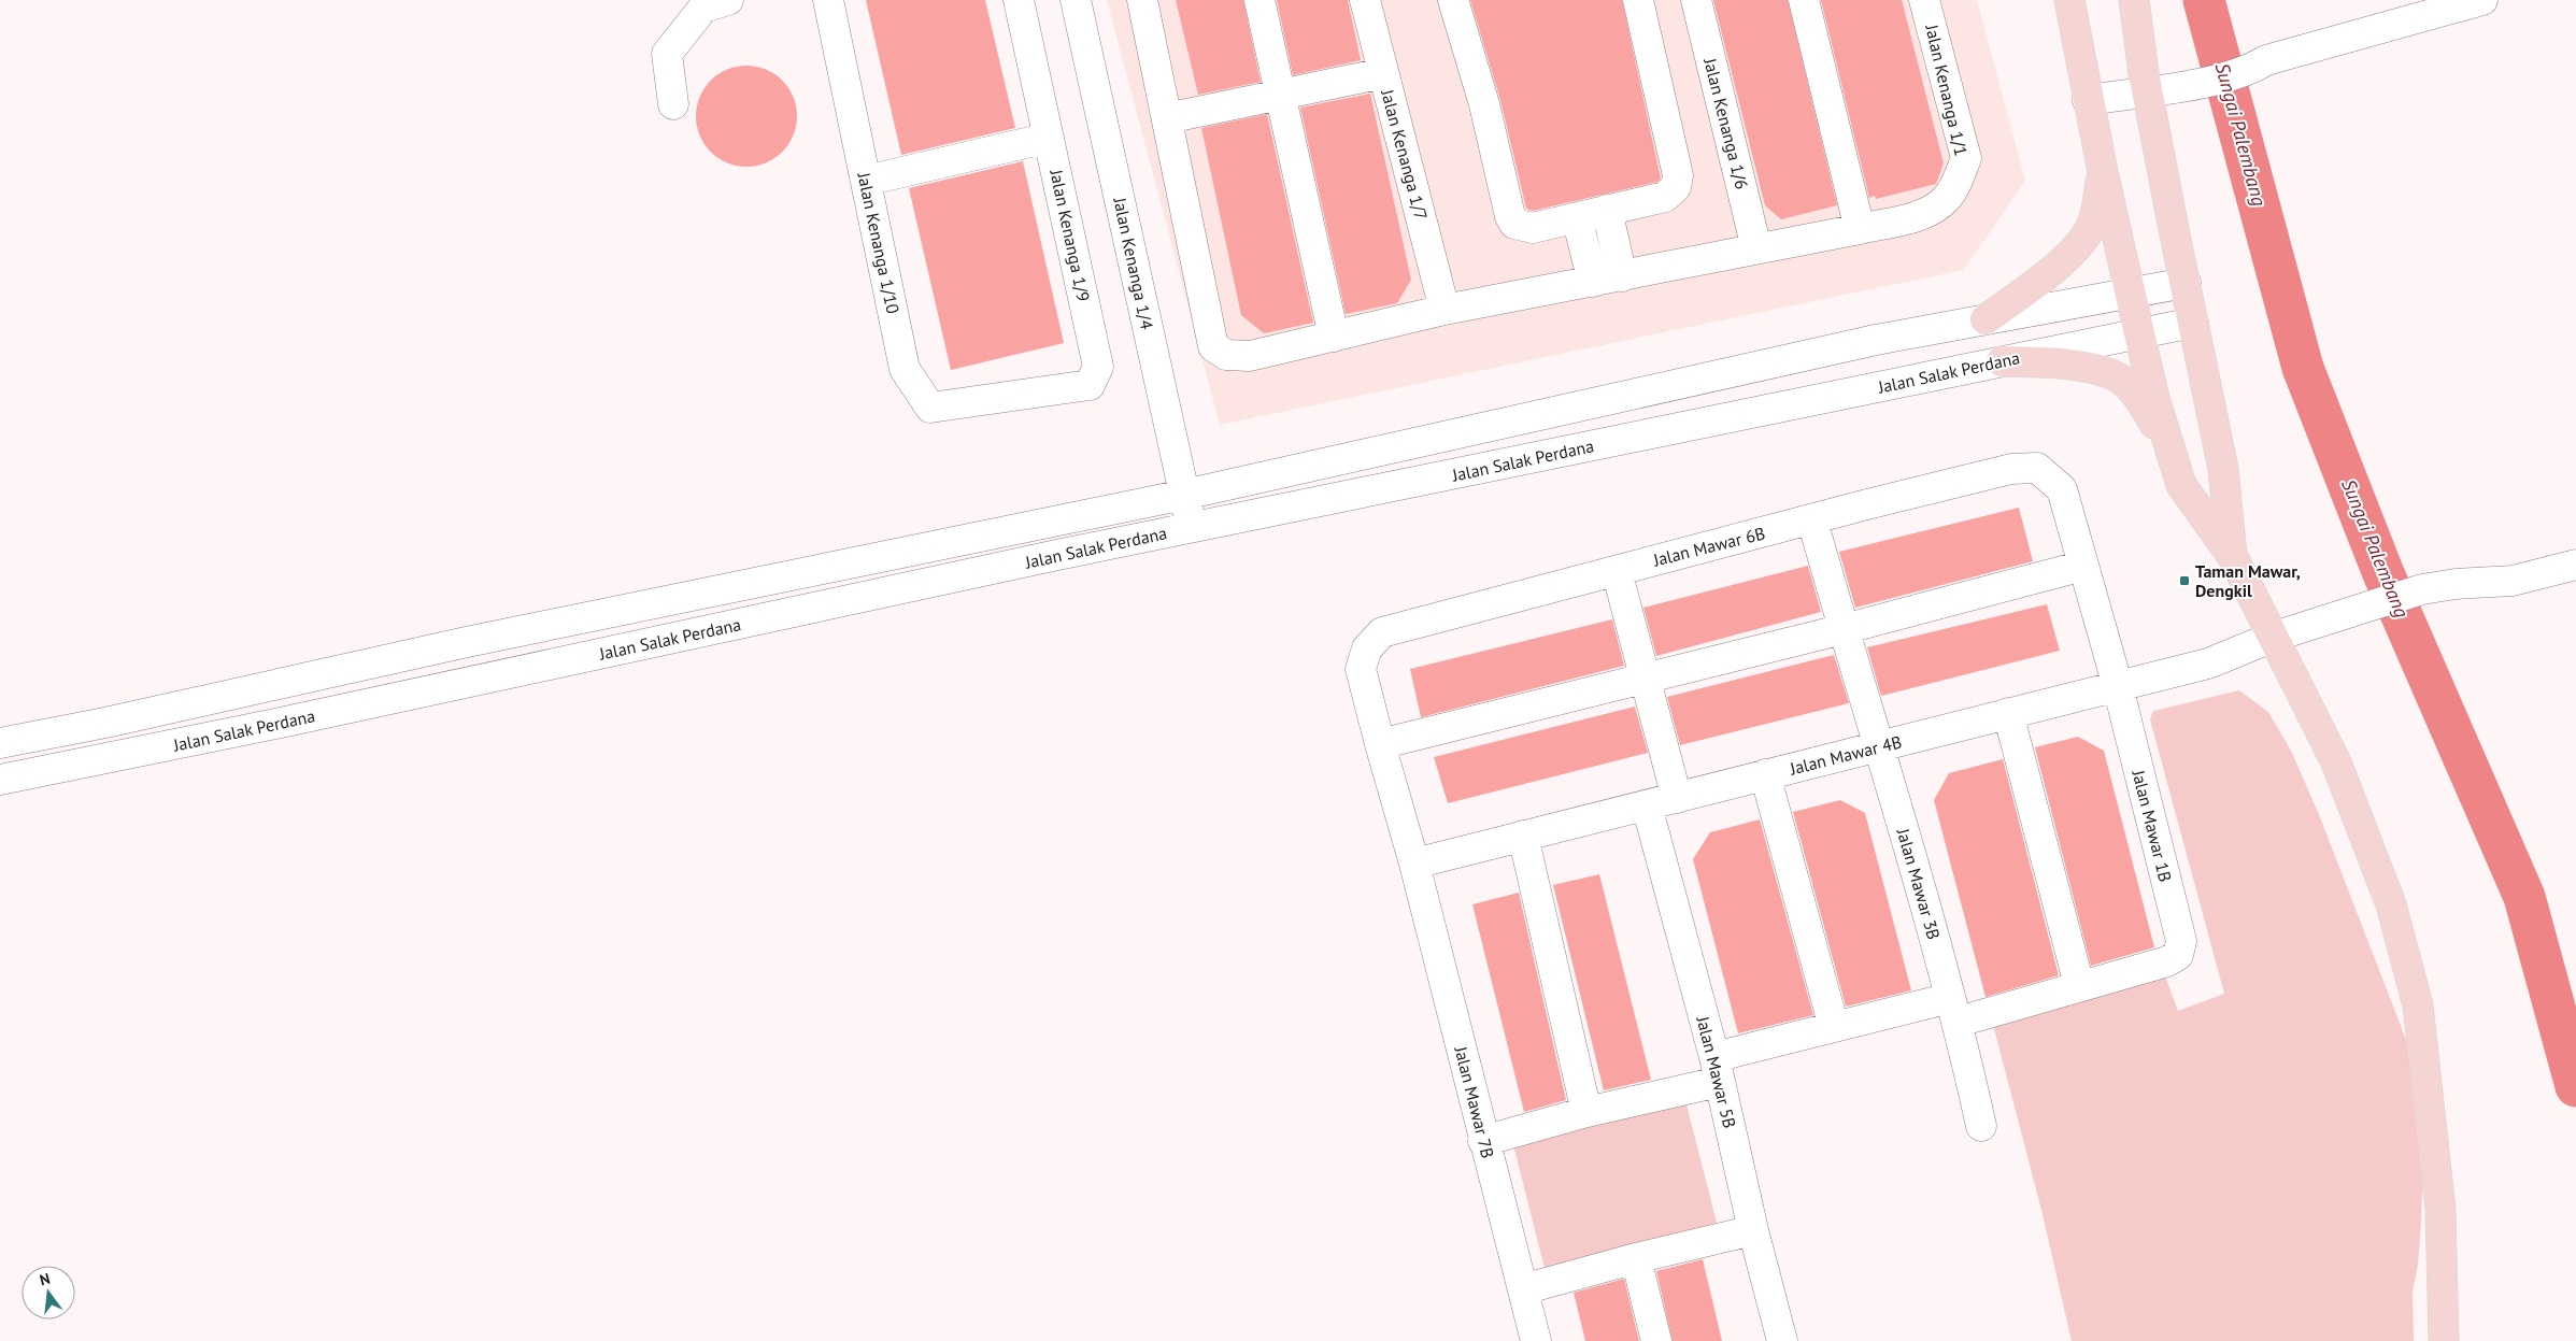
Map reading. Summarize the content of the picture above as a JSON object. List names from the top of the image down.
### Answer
{
  "streets": {
    "street": [
      "Jalan Kenanga 1/1",
      "Jalan Kenanga 1/6",
      "Jalan Kenanga 1/7",
      "Jalan Kenanga 1/9",
      "Jalan Kenanga 1/10",
      "Jalan Kenanga 1/4",
      "Jalan Salak Perdana",
      "Jalan Mawar 6B",
      "Jalan Mawar 4B",
      "Jalan Mawar 1B",
      "Jalan Mawar 3B",
      "Jalan Mawar 5B",
      "Jalan Mawar 7B"
    ]
  },
  "crossings": [
    ["Jalan Kenanga 1/1", "Jalan Kenanga 1/6"],
    ["Jalan Kenanga 1/1", "Jalan Kenanga 1/7"],
    ["Jalan Kenanga 1/9", "Jalan Kenanga 1/10"],
    ["Jalan Kenanga 1/4", "Jalan Salak Perdana"],
    ["Jalan Mawar 6B", "Jalan Mawar 1B"],
    ["Jalan Mawar 6B", "Jalan Mawar 3B"],
    ["Jalan Mawar 6B", "Jalan Mawar 7B"],
    ["Jalan Mawar 4B", "Jalan Mawar 1B"],
    ["Jalan Mawar 4B", "Jalan Mawar 3B"],
    ["Jalan Mawar 4B", "Jalan Mawar 5B"],
    ["Jalan Mawar 4B", "Jalan Mawar 7B"]
  ],
  "water": ["Sungai Palembang"],
  "places": {
    "transit": ["Taman Mawar, Dengkil"]
  },
  "north": "top"
}
